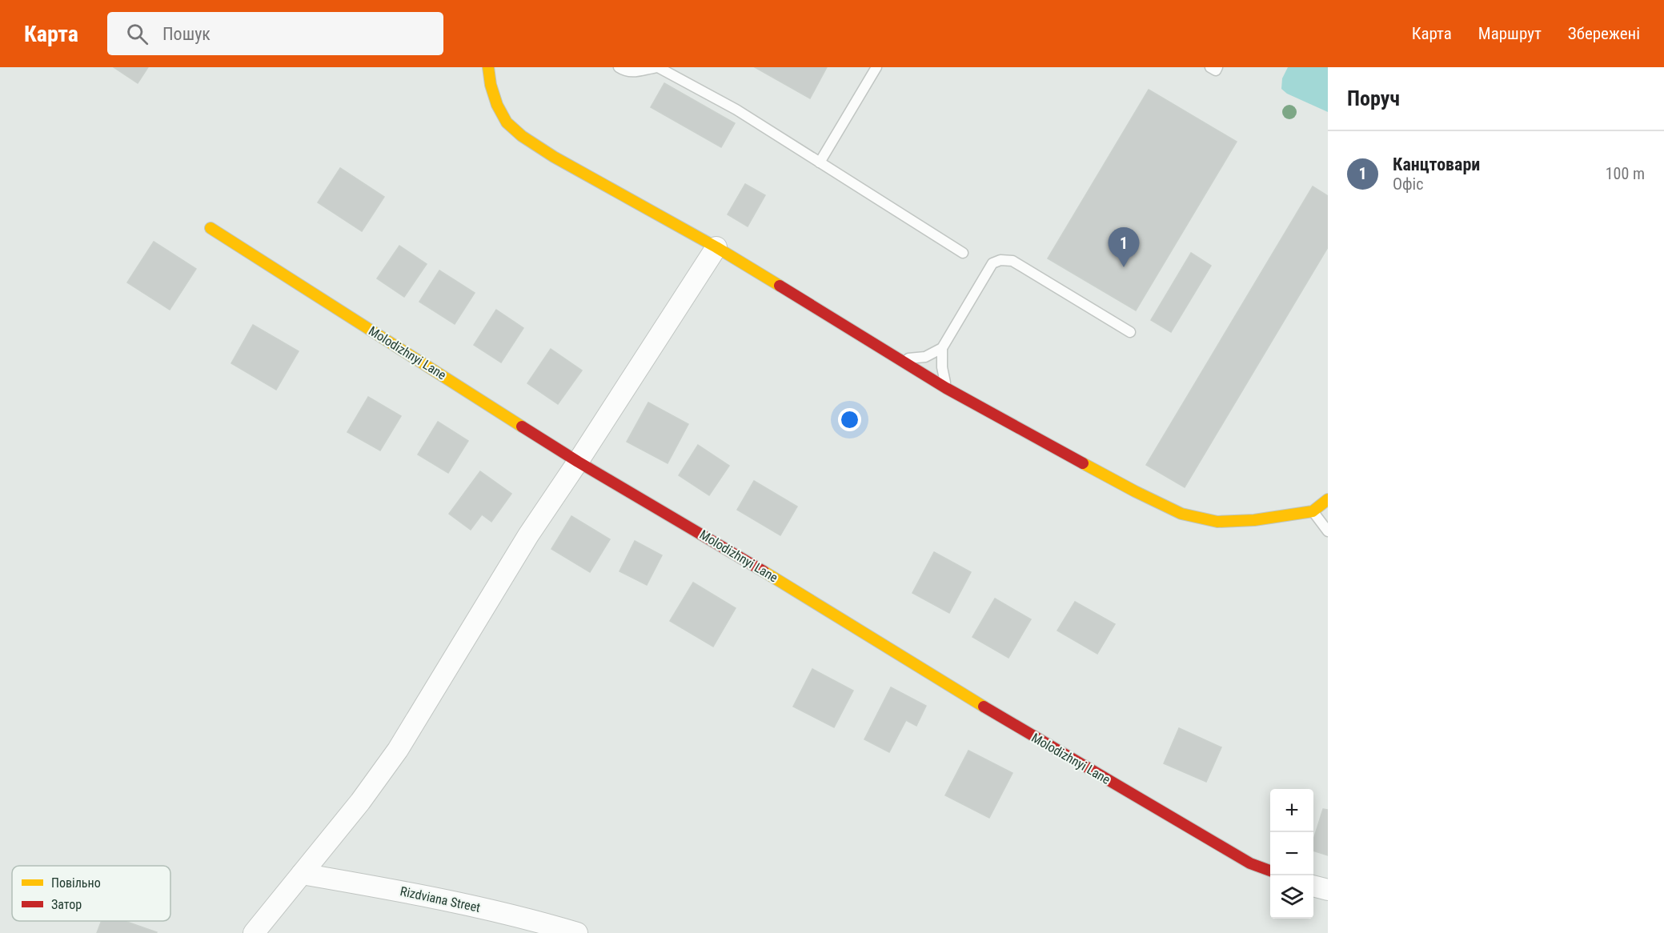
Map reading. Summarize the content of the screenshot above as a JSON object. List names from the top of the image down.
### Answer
{
  "streets": {
    "street": ["Molodizhnyi Lane", "Rizdviana Street"]
  },
  "legend": ["Повільно", "Затор"],
  "page": {
    "header": "Карта",
    "search": "Пошук",
    "nav": ["Карта", "Маршрут", "Збережені"],
    "heading": "Поруч",
    "list": [
      {
        "mark": "1",
        "name": "Канцтовари",
        "note": "Офіс",
        "value": "100 m"
      }
    ],
    "pins": "1",
    "map_buttons": ["+", "−"]
  }
}
